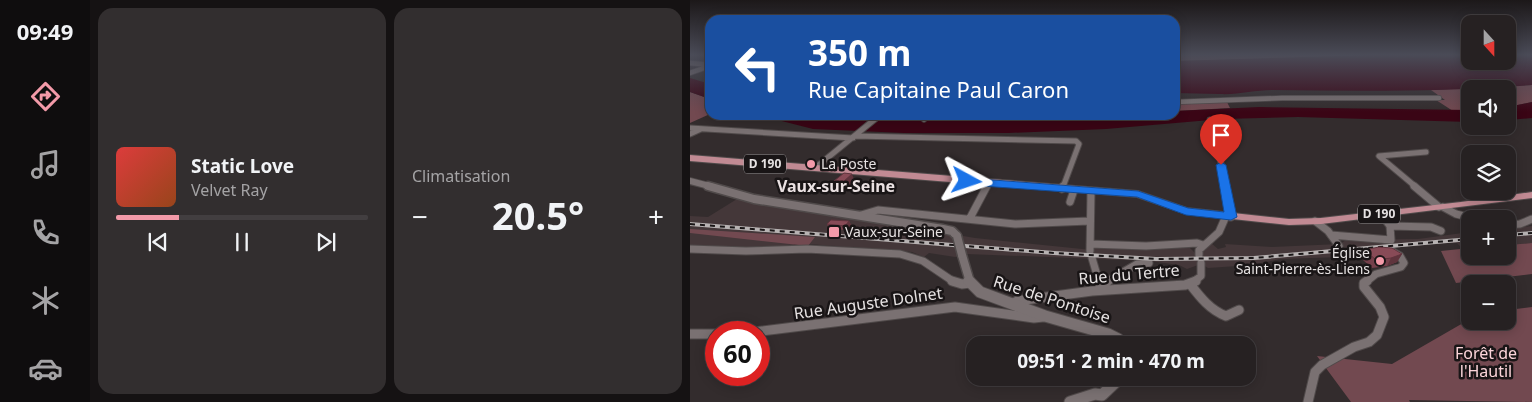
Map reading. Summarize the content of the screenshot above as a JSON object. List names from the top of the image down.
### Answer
{
  "streets": {
    "main road": ["D 190"],
    "street": ["Rue du Tertre", "Rue de Pontoise", "Rue Auguste Dolnet"]
  },
  "crossings": [
    ["D 190", "Rue du Tertre"],
    ["Rue du Tertre", "Rue de Pontoise"],
    ["Rue de Pontoise", "Rue Auguste Dolnet"]
  ],
  "districts": ["Vaux-sur-Seine"],
  "parks": ["Forêt de l'Hautil"],
  "places": {
    "other": ["La Poste", "Église Saint-Pierre-ès-Liens"],
    "transit": ["Vaux-sur-Seine"]
  },
  "north": "bottom",
  "page": {
    "tabs": "09:49",
    "tile": "Climatisation",
    "map_buttons": ["+", "−"],
    "turn": ["350 m", "Rue Capitaine Paul Caron"],
    "song": ["Static Love", "Velvet Ray"],
    "heat": ["−", "20.5°", "+"],
    "limit": "60",
    "trip": "09:51 · 2 min · 470 m"
  }
}
